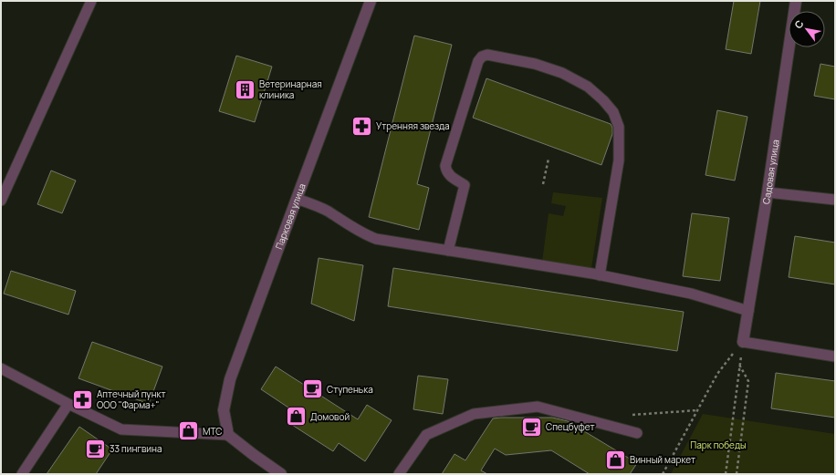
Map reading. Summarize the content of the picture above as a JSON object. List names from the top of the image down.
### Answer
{
  "streets": {
    "street": ["Садовая улица", "Парковая улица"]
  },
  "parks": ["Парк победы"],
  "places": {
    "building": ["Ветеринарная клиника"],
    "pharmacy": ["Утренняя звезда", "Аптечный пункт ООО \"Фарма+\""],
    "cafe": ["Ступенька", "Спецбуфет", "33 пингвина"],
    "shop": ["Домовой", "МТС", "Винный маркет"]
  },
  "north": "top left"
}
